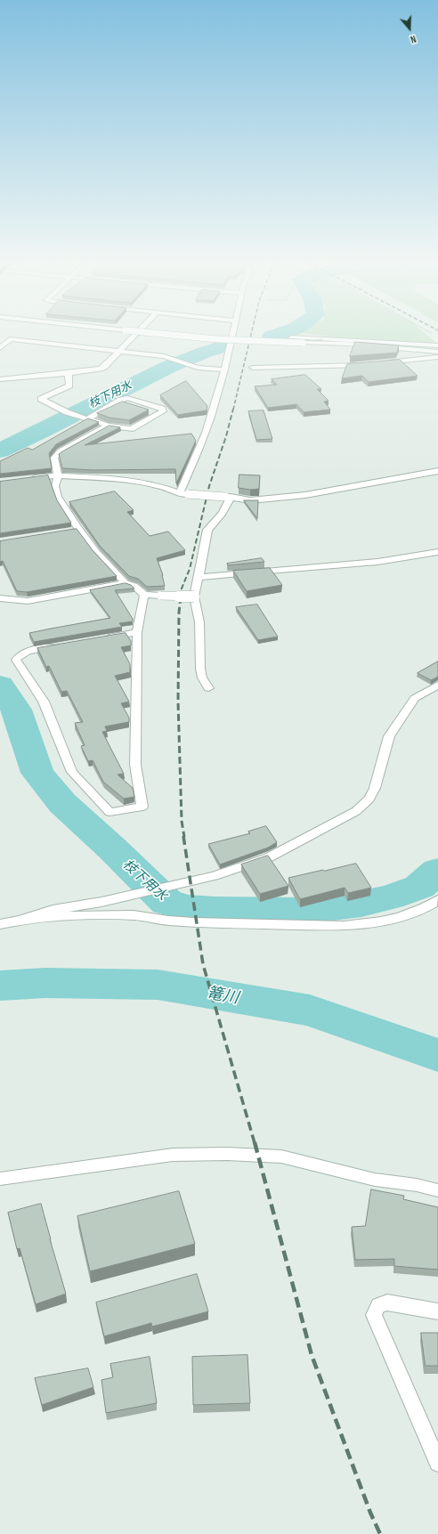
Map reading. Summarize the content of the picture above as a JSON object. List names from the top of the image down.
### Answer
{
  "water": ["枝下用水", "篭川"],
  "north": "bottom"
}
